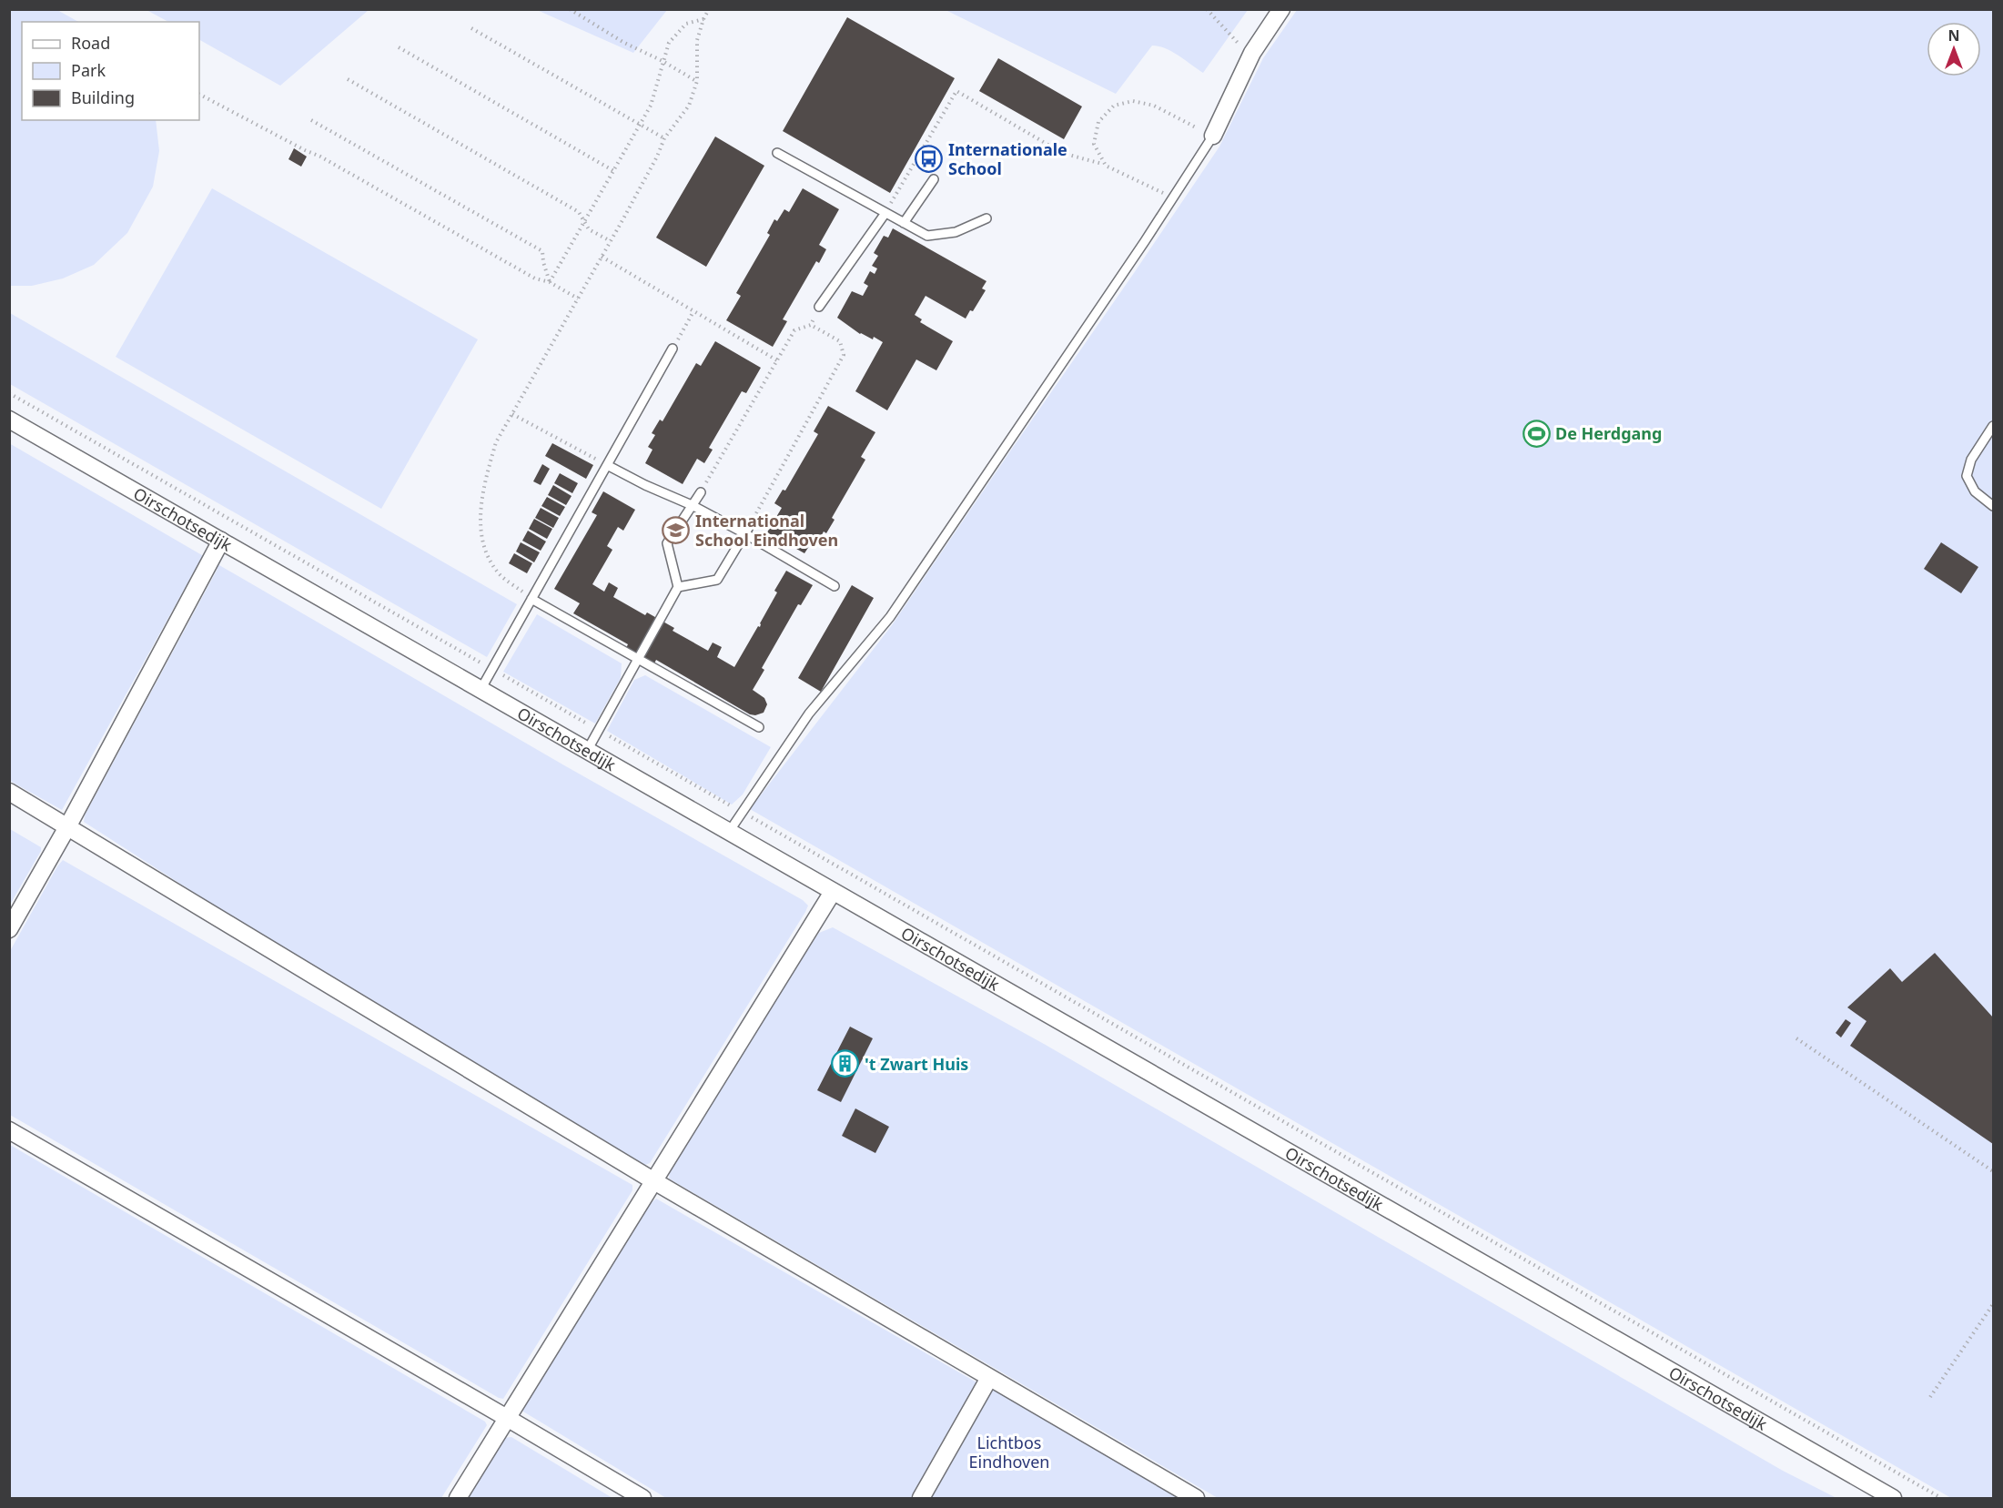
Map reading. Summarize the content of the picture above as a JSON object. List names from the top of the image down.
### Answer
{
  "streets": {
    "street": ["Oirschotsedijk"]
  },
  "parks": ["Lichtbos Eindhoven"],
  "places": {
    "bus stop": ["Internationale School"],
    "sports": ["De Herdgang"],
    "school or university": ["International School Eindhoven"],
    "building": ["'t Zwart Huis"]
  },
  "legend": ["Road", "Park", "Building"],
  "north": "top"
}
